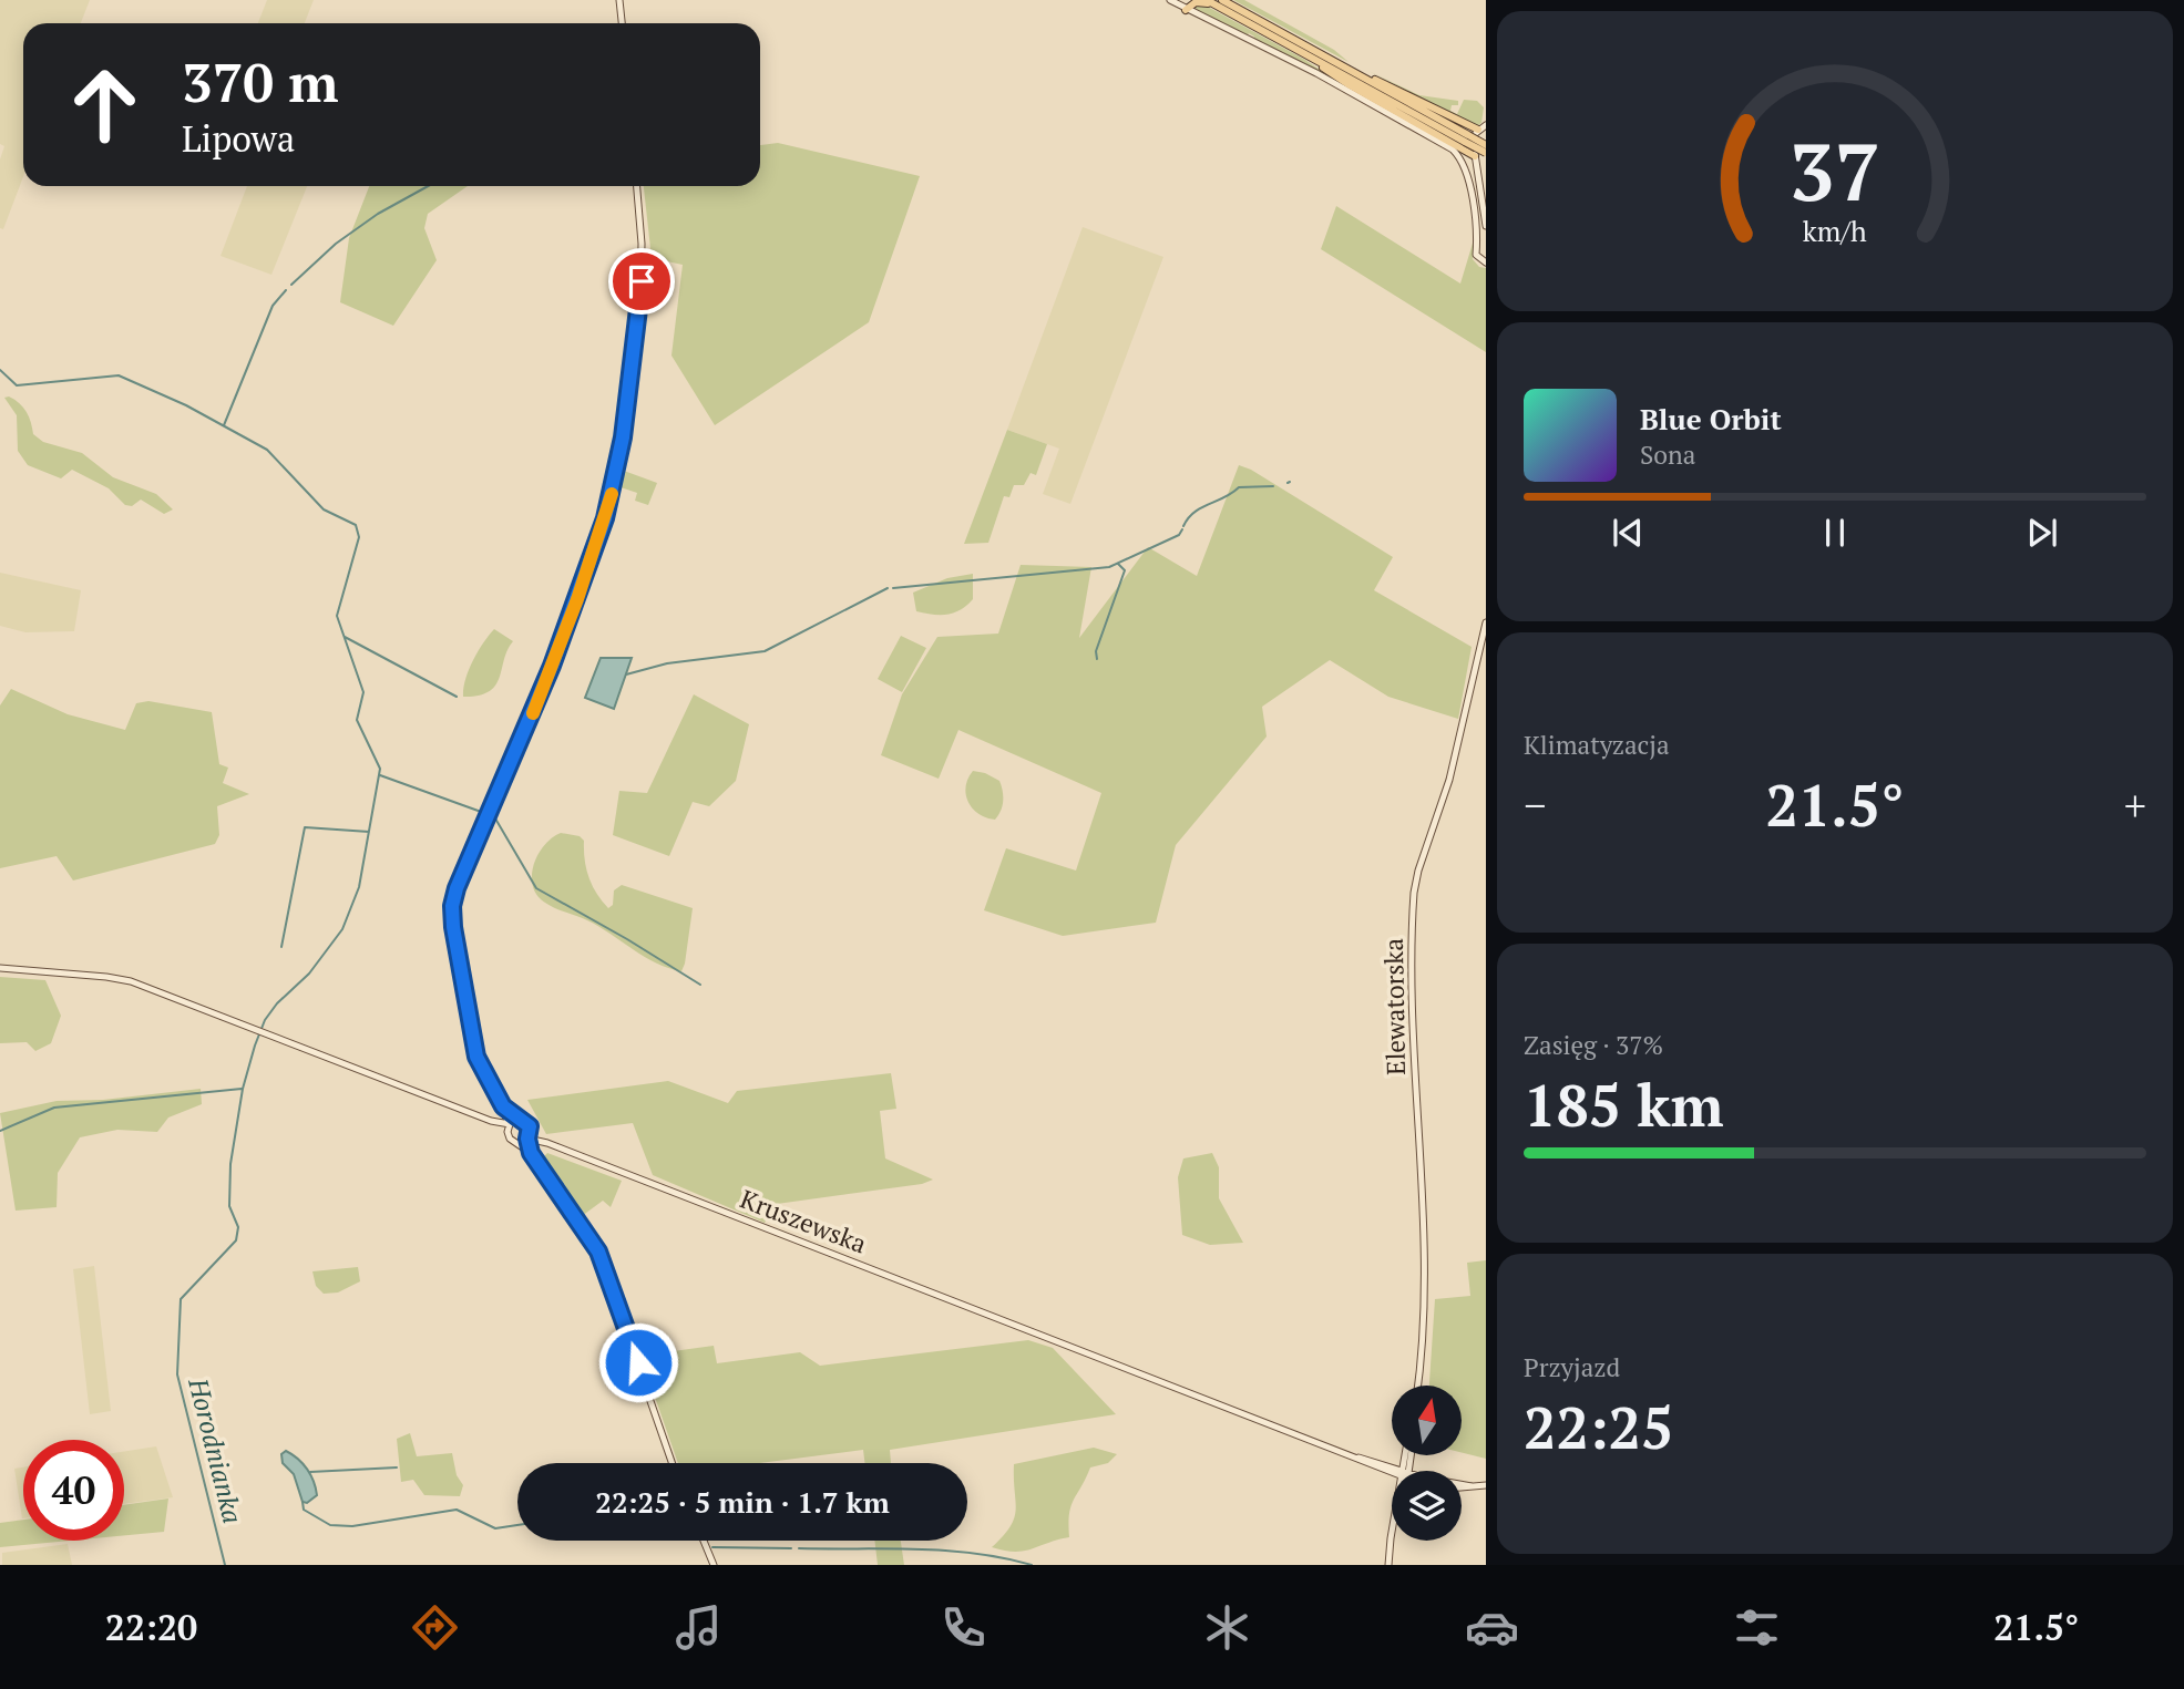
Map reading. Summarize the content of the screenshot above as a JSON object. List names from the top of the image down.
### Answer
{
  "streets": {
    "street": ["Elewatorska", "Kruszewska"]
  },
  "water": ["Horodnianka"],
  "north": "top",
  "page": {
    "turn": ["370 m", "Lipowa"],
    "song": ["Blue Orbit", "Sona"],
    "tile": [
      "Klimatyzacja",
      ["Zasięg · 37%", "185 km"],
      ["Przyjazd", "22:25"]
    ],
    "heat": ["−", "21.5°", "+"],
    "limit": "40",
    "trip": "22:25 · 5 min · 1.7 km",
    "tabs": ["22:20", "21.5°"],
    "gauge": ["37", "km/h"]
  }
}
